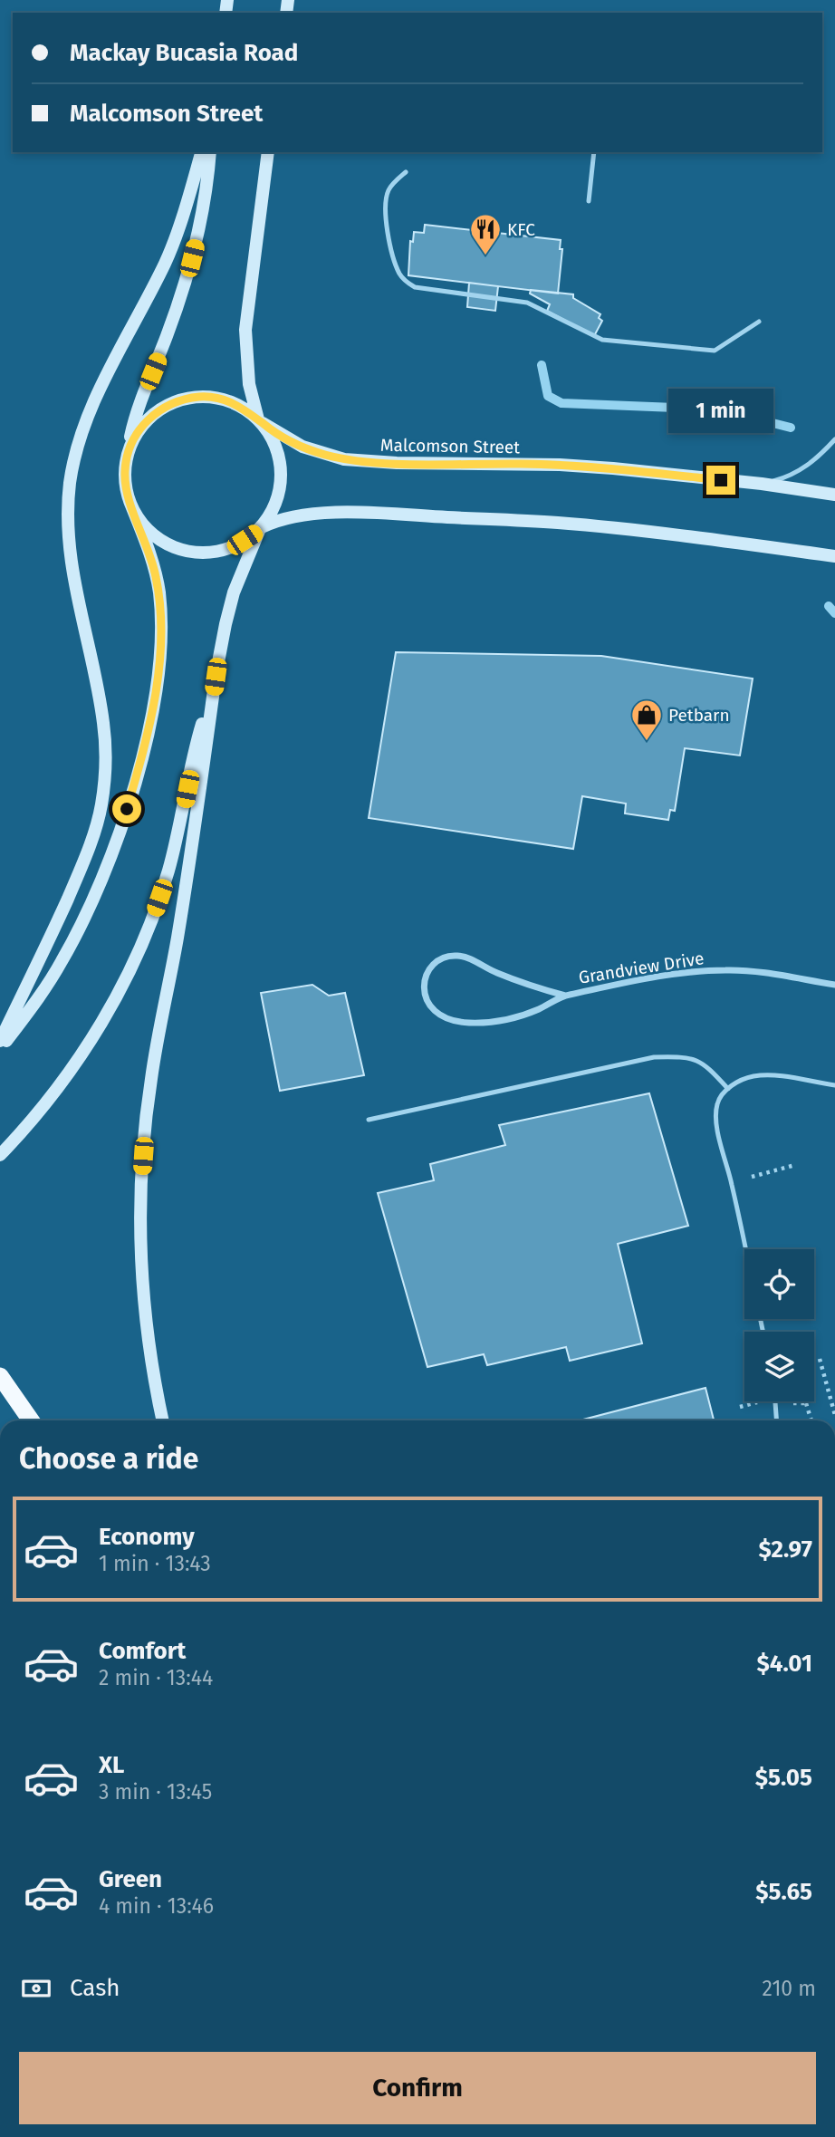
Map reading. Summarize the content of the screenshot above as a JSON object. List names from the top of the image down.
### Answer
{
  "streets": {
    "main road": ["Malcomson Street"],
    "street": ["Grandview Drive"]
  },
  "places": {
    "restaurant": ["KFC"],
    "shop": ["Petbarn"]
  },
  "page": {
    "banner": ["Mackay Bucasia Road", "Malcomson Street"],
    "bubble": "1 min",
    "heading": "Choose a ride",
    "list": [
      {
        "name": "Economy",
        "note": "1 min · 13:43",
        "value": "$2.97"
      },
      {
        "name": "Comfort",
        "note": "2 min · 13:44",
        "value": "$4.01"
      },
      {
        "name": "XL",
        "note": "3 min · 13:45",
        "value": "$5.05"
      },
      {
        "name": "Green",
        "note": "4 min · 13:46",
        "value": "$5.65"
      }
    ],
    "pay": ["Cash", "210 m"],
    "buttons": "Confirm"
  }
}
